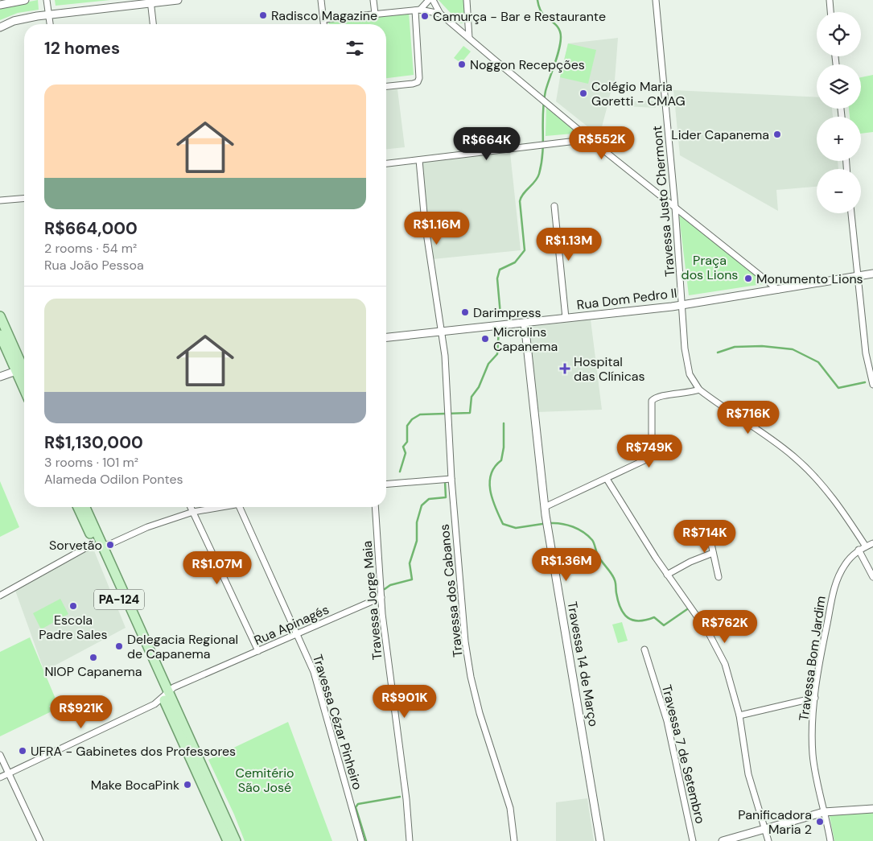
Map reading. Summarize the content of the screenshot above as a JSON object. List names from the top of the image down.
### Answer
{
  "streets": {
    "main road": ["PA-124"],
    "street": [
      "Travessa Justo Chermont",
      "Rua Dom Pedro II",
      "Travessa dos Cabanos",
      "Travessa Jorge Maia",
      "Rua Apinagés",
      "Travessa Bom Jardim",
      "Travessa 14 de Março",
      "Travessa Cézar Pinheiro",
      "Travessa 7 de Setembro"
    ]
  },
  "crossings": [
    ["Travessa Justo Chermont", "Rua Dom Pedro II"],
    ["Rua Dom Pedro II", "Travessa dos Cabanos"],
    ["Rua Dom Pedro II", "Travessa 14 de Março"],
    ["PA-124", "Rua Apinagés"],
    ["Travessa Jorge Maia", "Rua Apinagés"],
    ["Rua Apinagés", "Travessa Cézar Pinheiro"]
  ],
  "parks": ["Praça dos Lions", "Cemitério São José"],
  "places": {
    "other": [
      "Radisco Magazine",
      "Camurça - Bar e Restaurante",
      "Noggon Recepções",
      "Colégio Maria Goretti - CMAG",
      "Lider Capanema",
      "Monumento Lions",
      "Darimpress",
      "Microlins Capanema",
      "Sorvetão",
      "Escola Padre Sales",
      "Delegacia Regional de Capanema",
      "NIOP Capanema",
      "UFRA - Gabinetes dos Professores",
      "Make BocaPink",
      "Panificadora Maria 2"
    ],
    "health": ["Hospital das Clínicas"]
  },
  "page": {
    "map_buttons": ["+", "−"],
    "heading": "12 homes",
    "list": [
      {
        "name": "R$664,000",
        "note": "2 rooms · 54 m² · Rua João Pessoa"
      },
      {
        "name": "R$1,130,000",
        "note": "3 rooms · 101 m² · Alameda Odilon Pontes"
      }
    ],
    "price": [
      "R$552K",
      "R$664K",
      "R$1.16M",
      "R$1.13M",
      "R$716K",
      "R$749K",
      "R$714K",
      "R$1.36M",
      "R$1.07M",
      "R$762K",
      "R$901K",
      "R$921K"
    ]
  }
}
